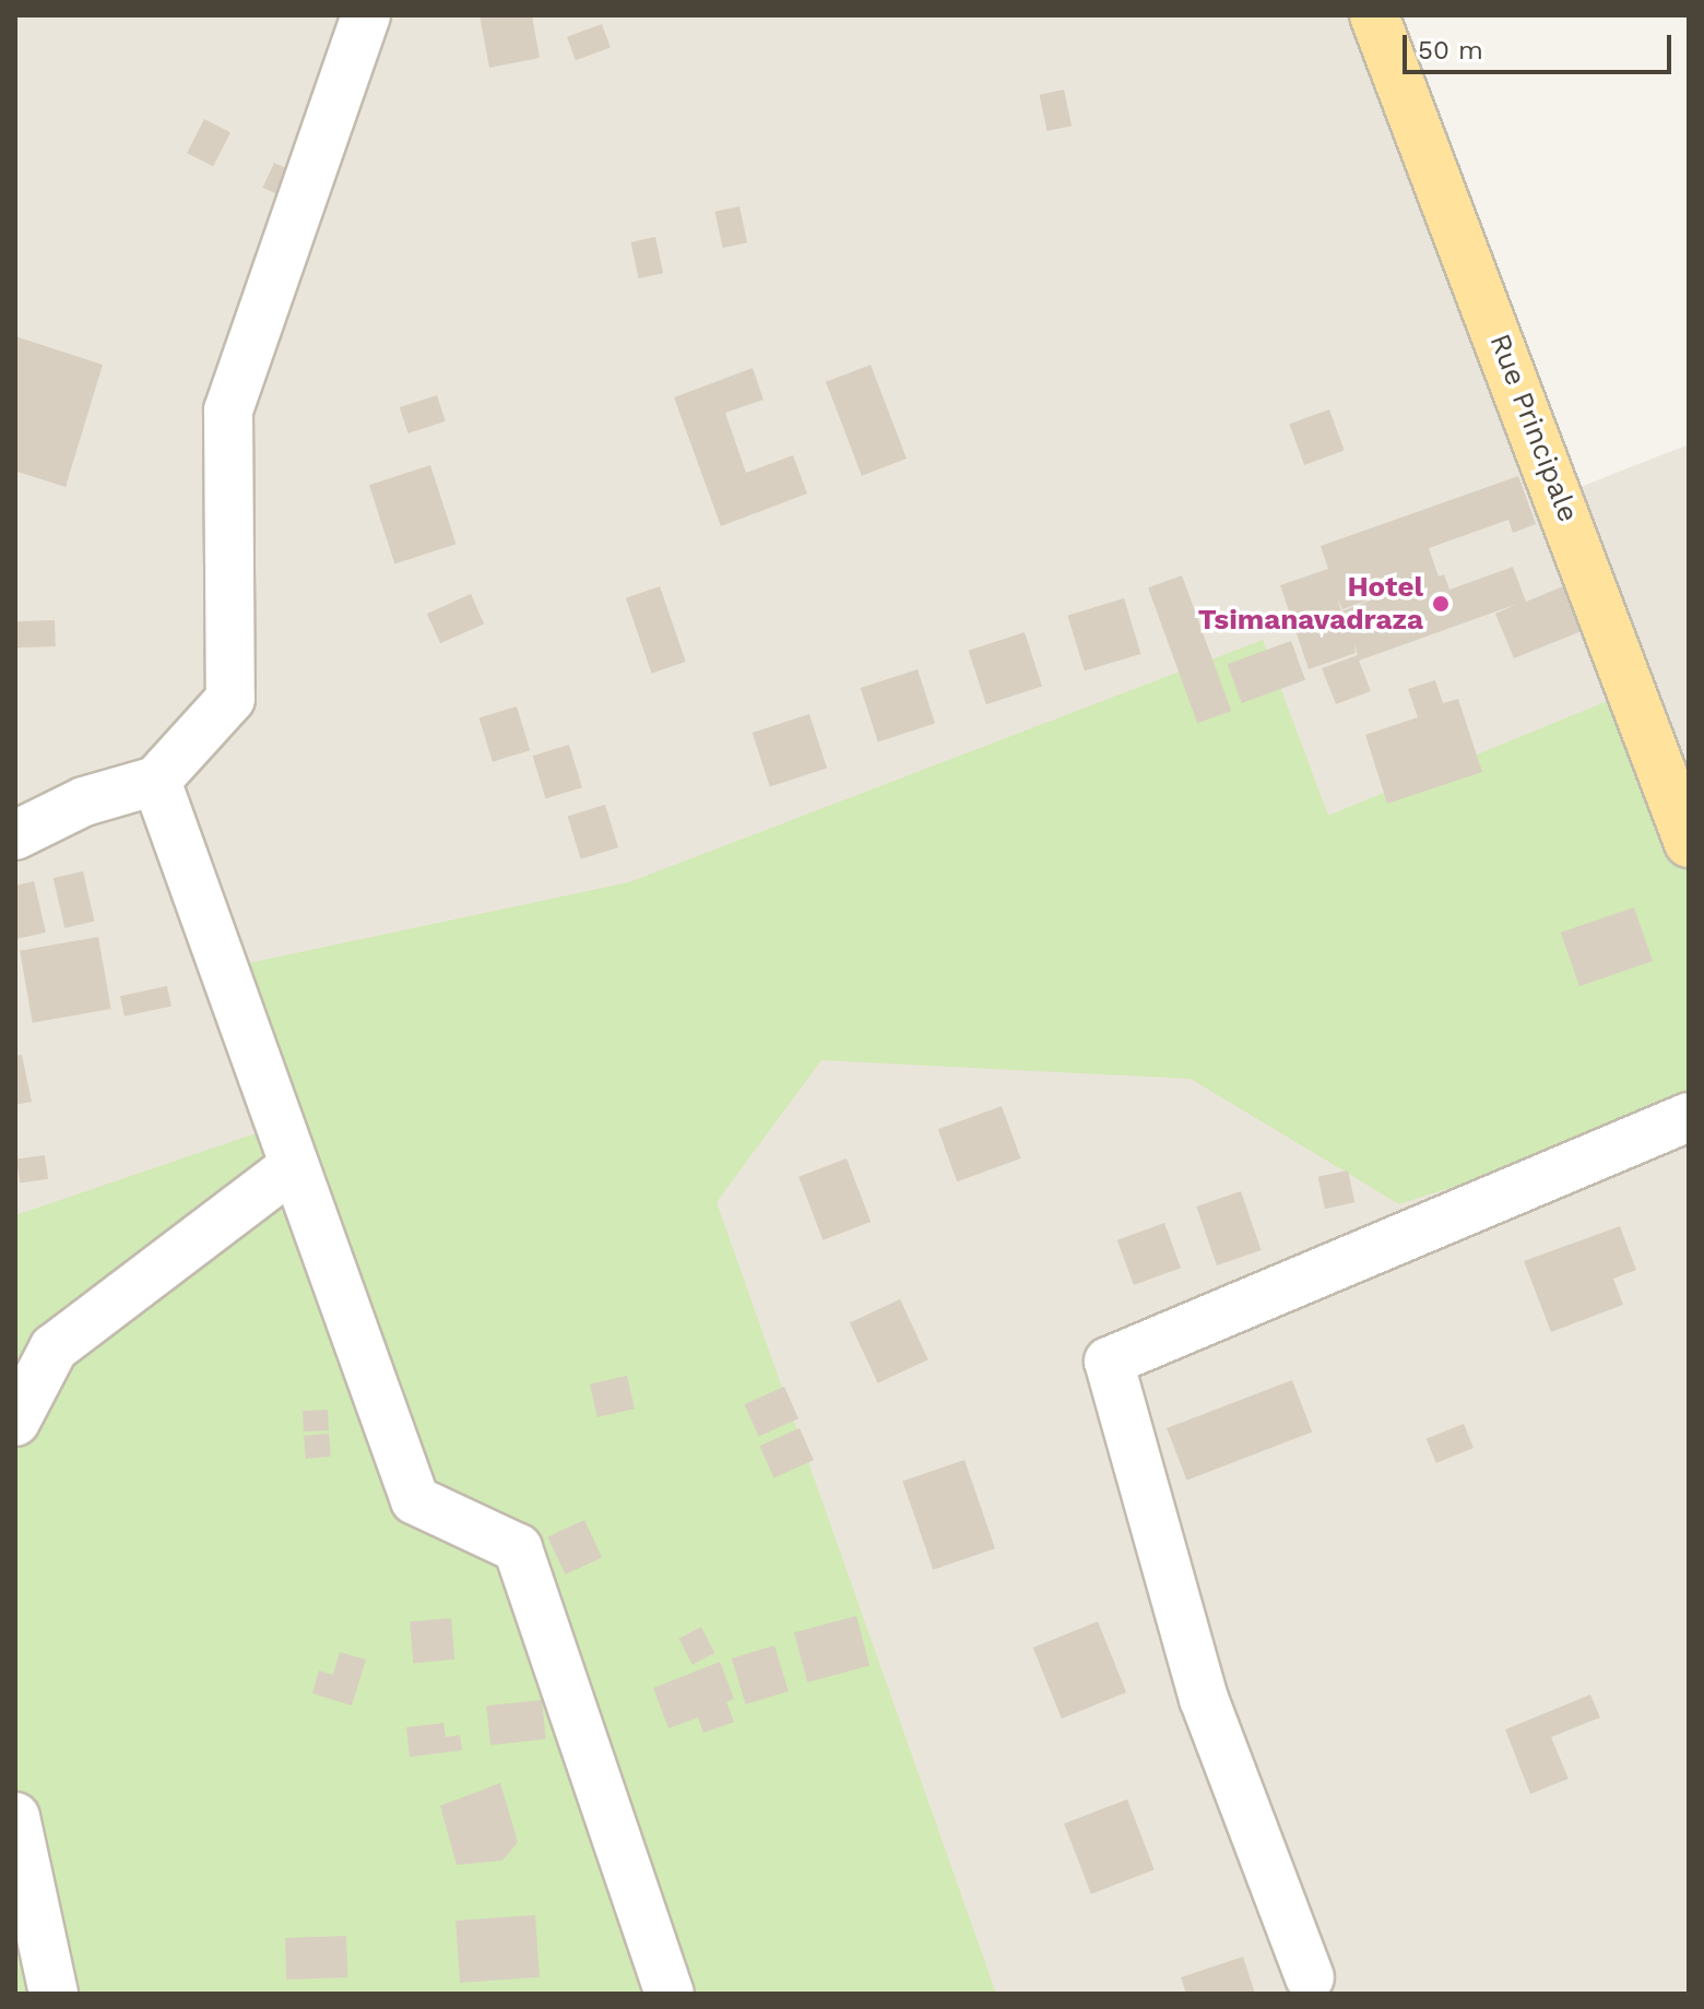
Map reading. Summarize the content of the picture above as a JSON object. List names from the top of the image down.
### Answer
{
  "streets": {
    "main road": ["Rue Principale"]
  },
  "places": ["Hotel Tsimanavadraza"],
  "scale_bar": "50 m"
}
